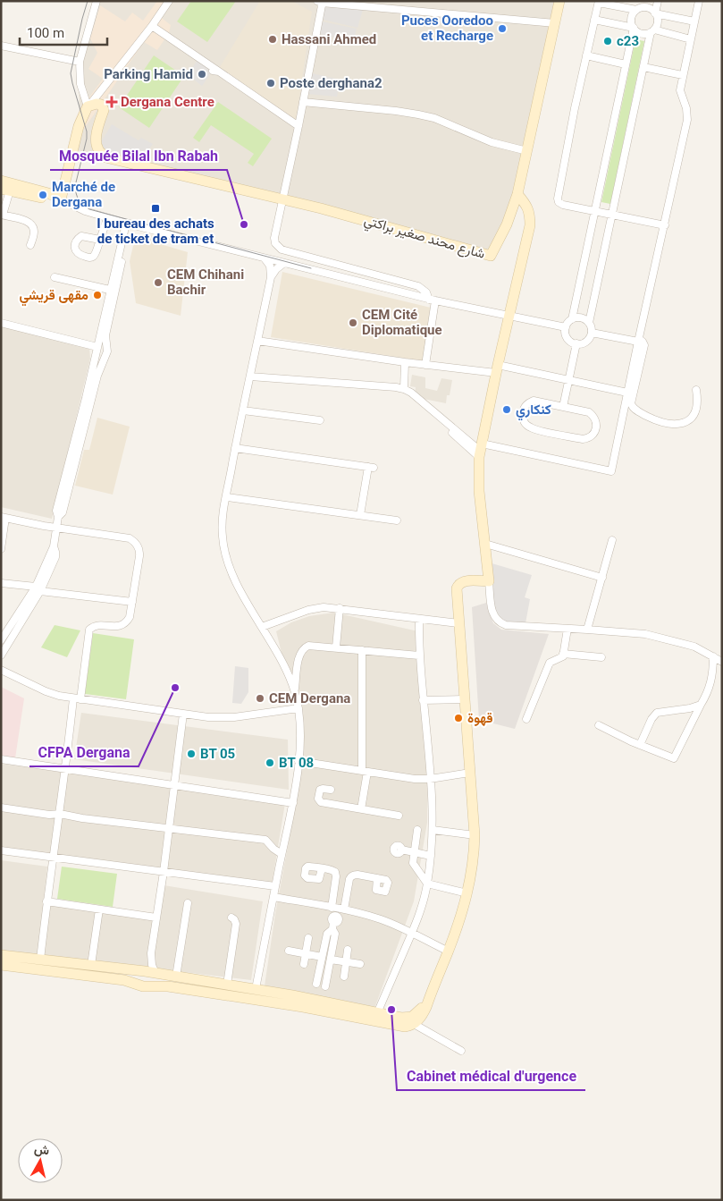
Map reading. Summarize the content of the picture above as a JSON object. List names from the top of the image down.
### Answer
{
  "streets": {
    "street": ["شارع محند صغير براكتي"]
  },
  "places": {
    "other": [
      "Puces Ooredoo et Recharge",
      "Hassani Ahmed",
      "c23",
      "Parking Hamid",
      "Poste derghana2",
      "Marché de Dergana",
      "Mosquée Bilal Ibn Rabah",
      "CEM Chihani Bachir",
      "مقهى قريشي",
      "CEM Cité Diplomatique",
      "كنكاري",
      "CFPA Dergana",
      "CEM Dergana",
      "قهوة",
      "BT 05",
      "BT 08",
      "Cabinet médical d'urgence"
    ],
    "health": ["Dergana Centre"],
    "transit": ["I bureau des achats de ticket de tram et"]
  },
  "scale_bar": "100 m",
  "north": "top"
}
